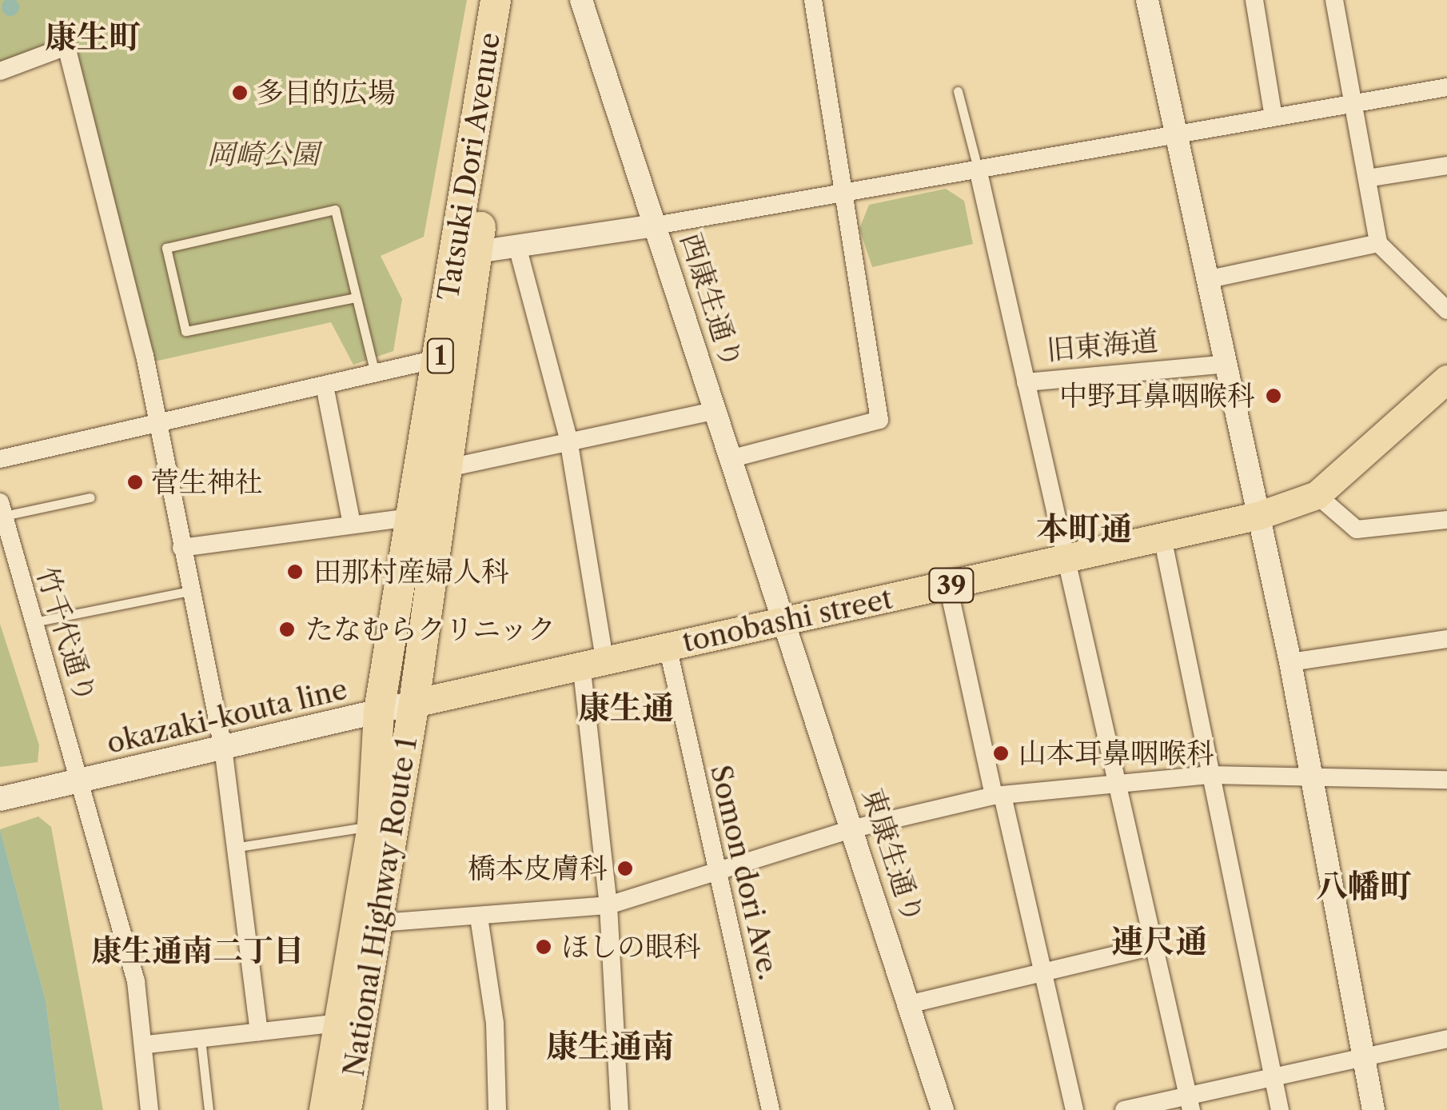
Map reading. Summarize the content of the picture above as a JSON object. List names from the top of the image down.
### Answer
{
  "streets": {
    "highway": ["Tatsuki Dori Avenue", "1", "National Highway Route 1"],
    "main road": ["39", "tonobashi street", "okazaki-kouta line"],
    "street": [
      "西康生通り",
      "旧東海道",
      "竹千代通り",
      "東康生通り",
      "Somon dori Ave."
    ]
  },
  "crossings": [
    ["Tatsuki Dori Avenue", "tonobashi street"],
    ["Tatsuki Dori Avenue", "okazaki-kouta line"],
    ["Tatsuki Dori Avenue", "National Highway Route 1"],
    ["西康生通り", "tonobashi street"],
    ["西康生通り", "東康生通り"],
    ["旧東海道", "tonobashi street"],
    ["tonobashi street", "okazaki-kouta line"],
    ["tonobashi street", "東康生通り"],
    ["tonobashi street", "Somon dori Ave."],
    ["tonobashi street", "National Highway Route 1"],
    ["竹千代通り", "okazaki-kouta line"],
    ["okazaki-kouta line", "National Highway Route 1"]
  ],
  "districts": [
    "康生町",
    "本町通",
    "康生通",
    "八幡町",
    "連尺通",
    "康生通南二丁目",
    "康生通南"
  ],
  "parks": ["岡崎公園"],
  "places": [
    "多目的広場",
    "中野耳鼻咽喉科",
    "菅生神社",
    "田那村産婦人科",
    "たなむらクリニック",
    "山本耳鼻咽喉科",
    "橋本皮膚科",
    "ほしの眼科"
  ]
}
